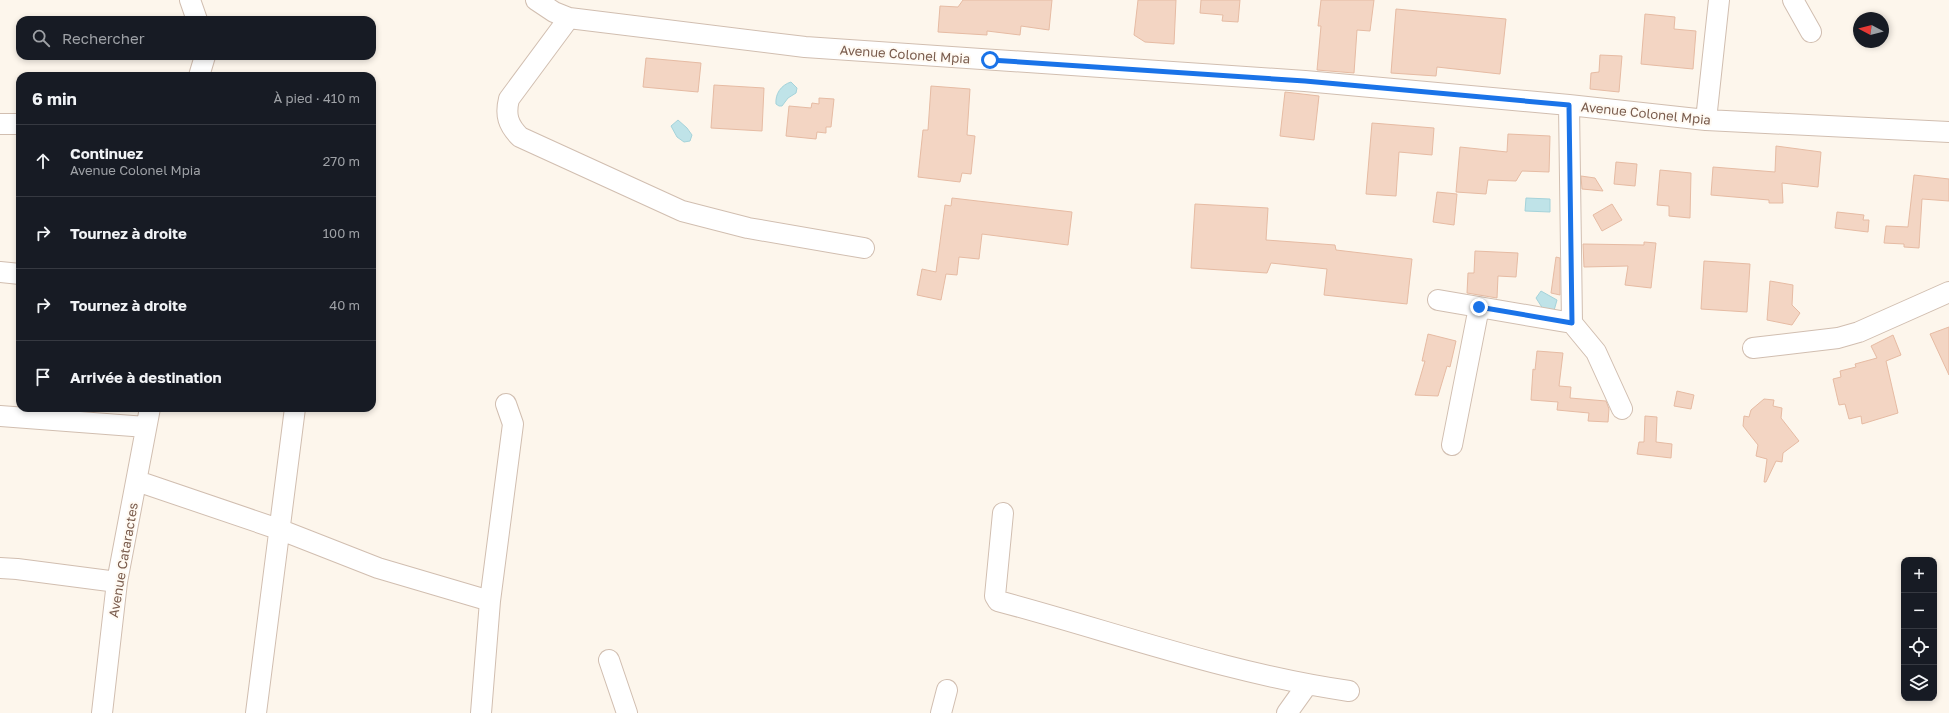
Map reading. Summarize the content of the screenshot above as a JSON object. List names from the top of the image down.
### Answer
{
  "streets": {
    "street": ["Avenue Colonel Mpia", "Avenue Cataractes"]
  },
  "north": "left",
  "page": {
    "search": "Rechercher",
    "heading": ["6 min", "À pied · 410 m"],
    "list": [
      ["Continuez", "Avenue Colonel Mpia", "270 m"],
      ["Tournez à droite", "100 m"],
      ["Tournez à droite", "40 m"],
      "Arrivée à destination"
    ],
    "map_buttons": ["+", "−"]
  }
}
